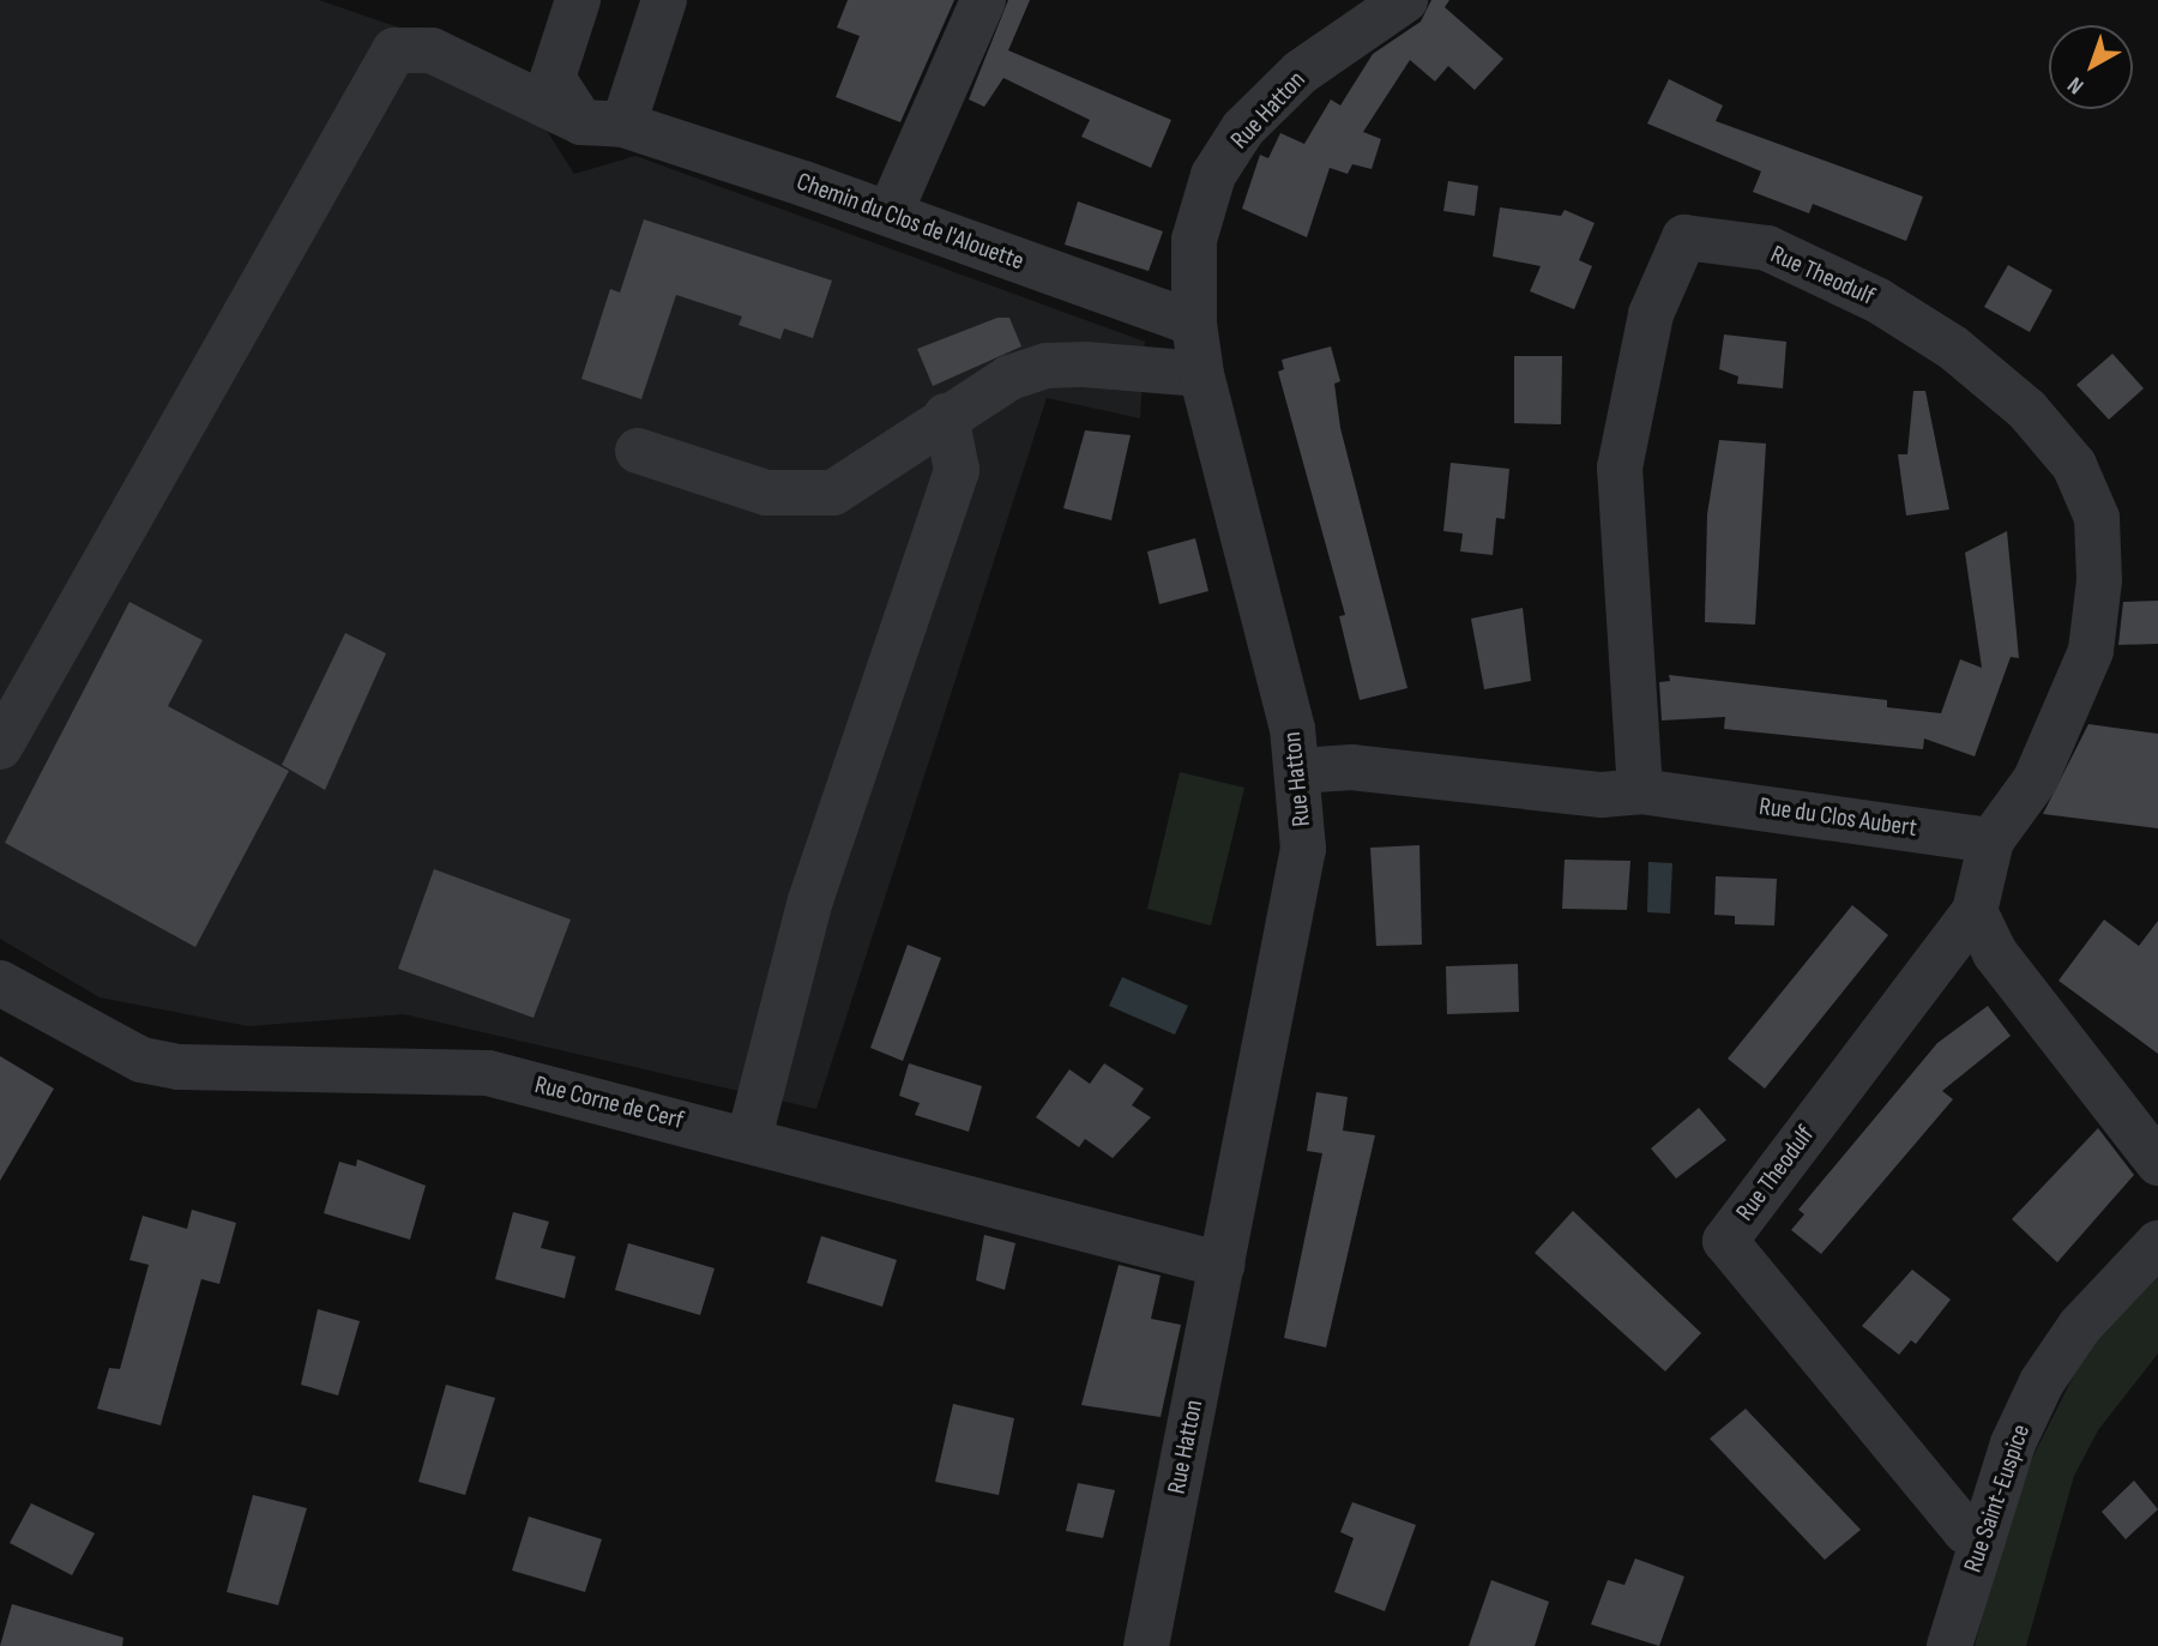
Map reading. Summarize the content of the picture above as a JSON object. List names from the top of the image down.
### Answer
{
  "streets": {
    "street": [
      "Rue Hatton",
      "Chemin du Clos de l'Alouette",
      "Rue Theodulf",
      "Rue du Clos Aubert",
      "Rue Corne de Cerf",
      "Rue Saint-Euspice"
    ]
  },
  "crossings": [
    ["Rue Hatton", "Chemin du Clos de l'Alouette"],
    ["Rue Hatton", "Rue du Clos Aubert"],
    ["Rue Hatton", "Rue Corne de Cerf"],
    ["Rue Theodulf", "Rue du Clos Aubert"],
    ["Rue Theodulf", "Rue Saint-Euspice"]
  ],
  "north": "bottom left"
}
